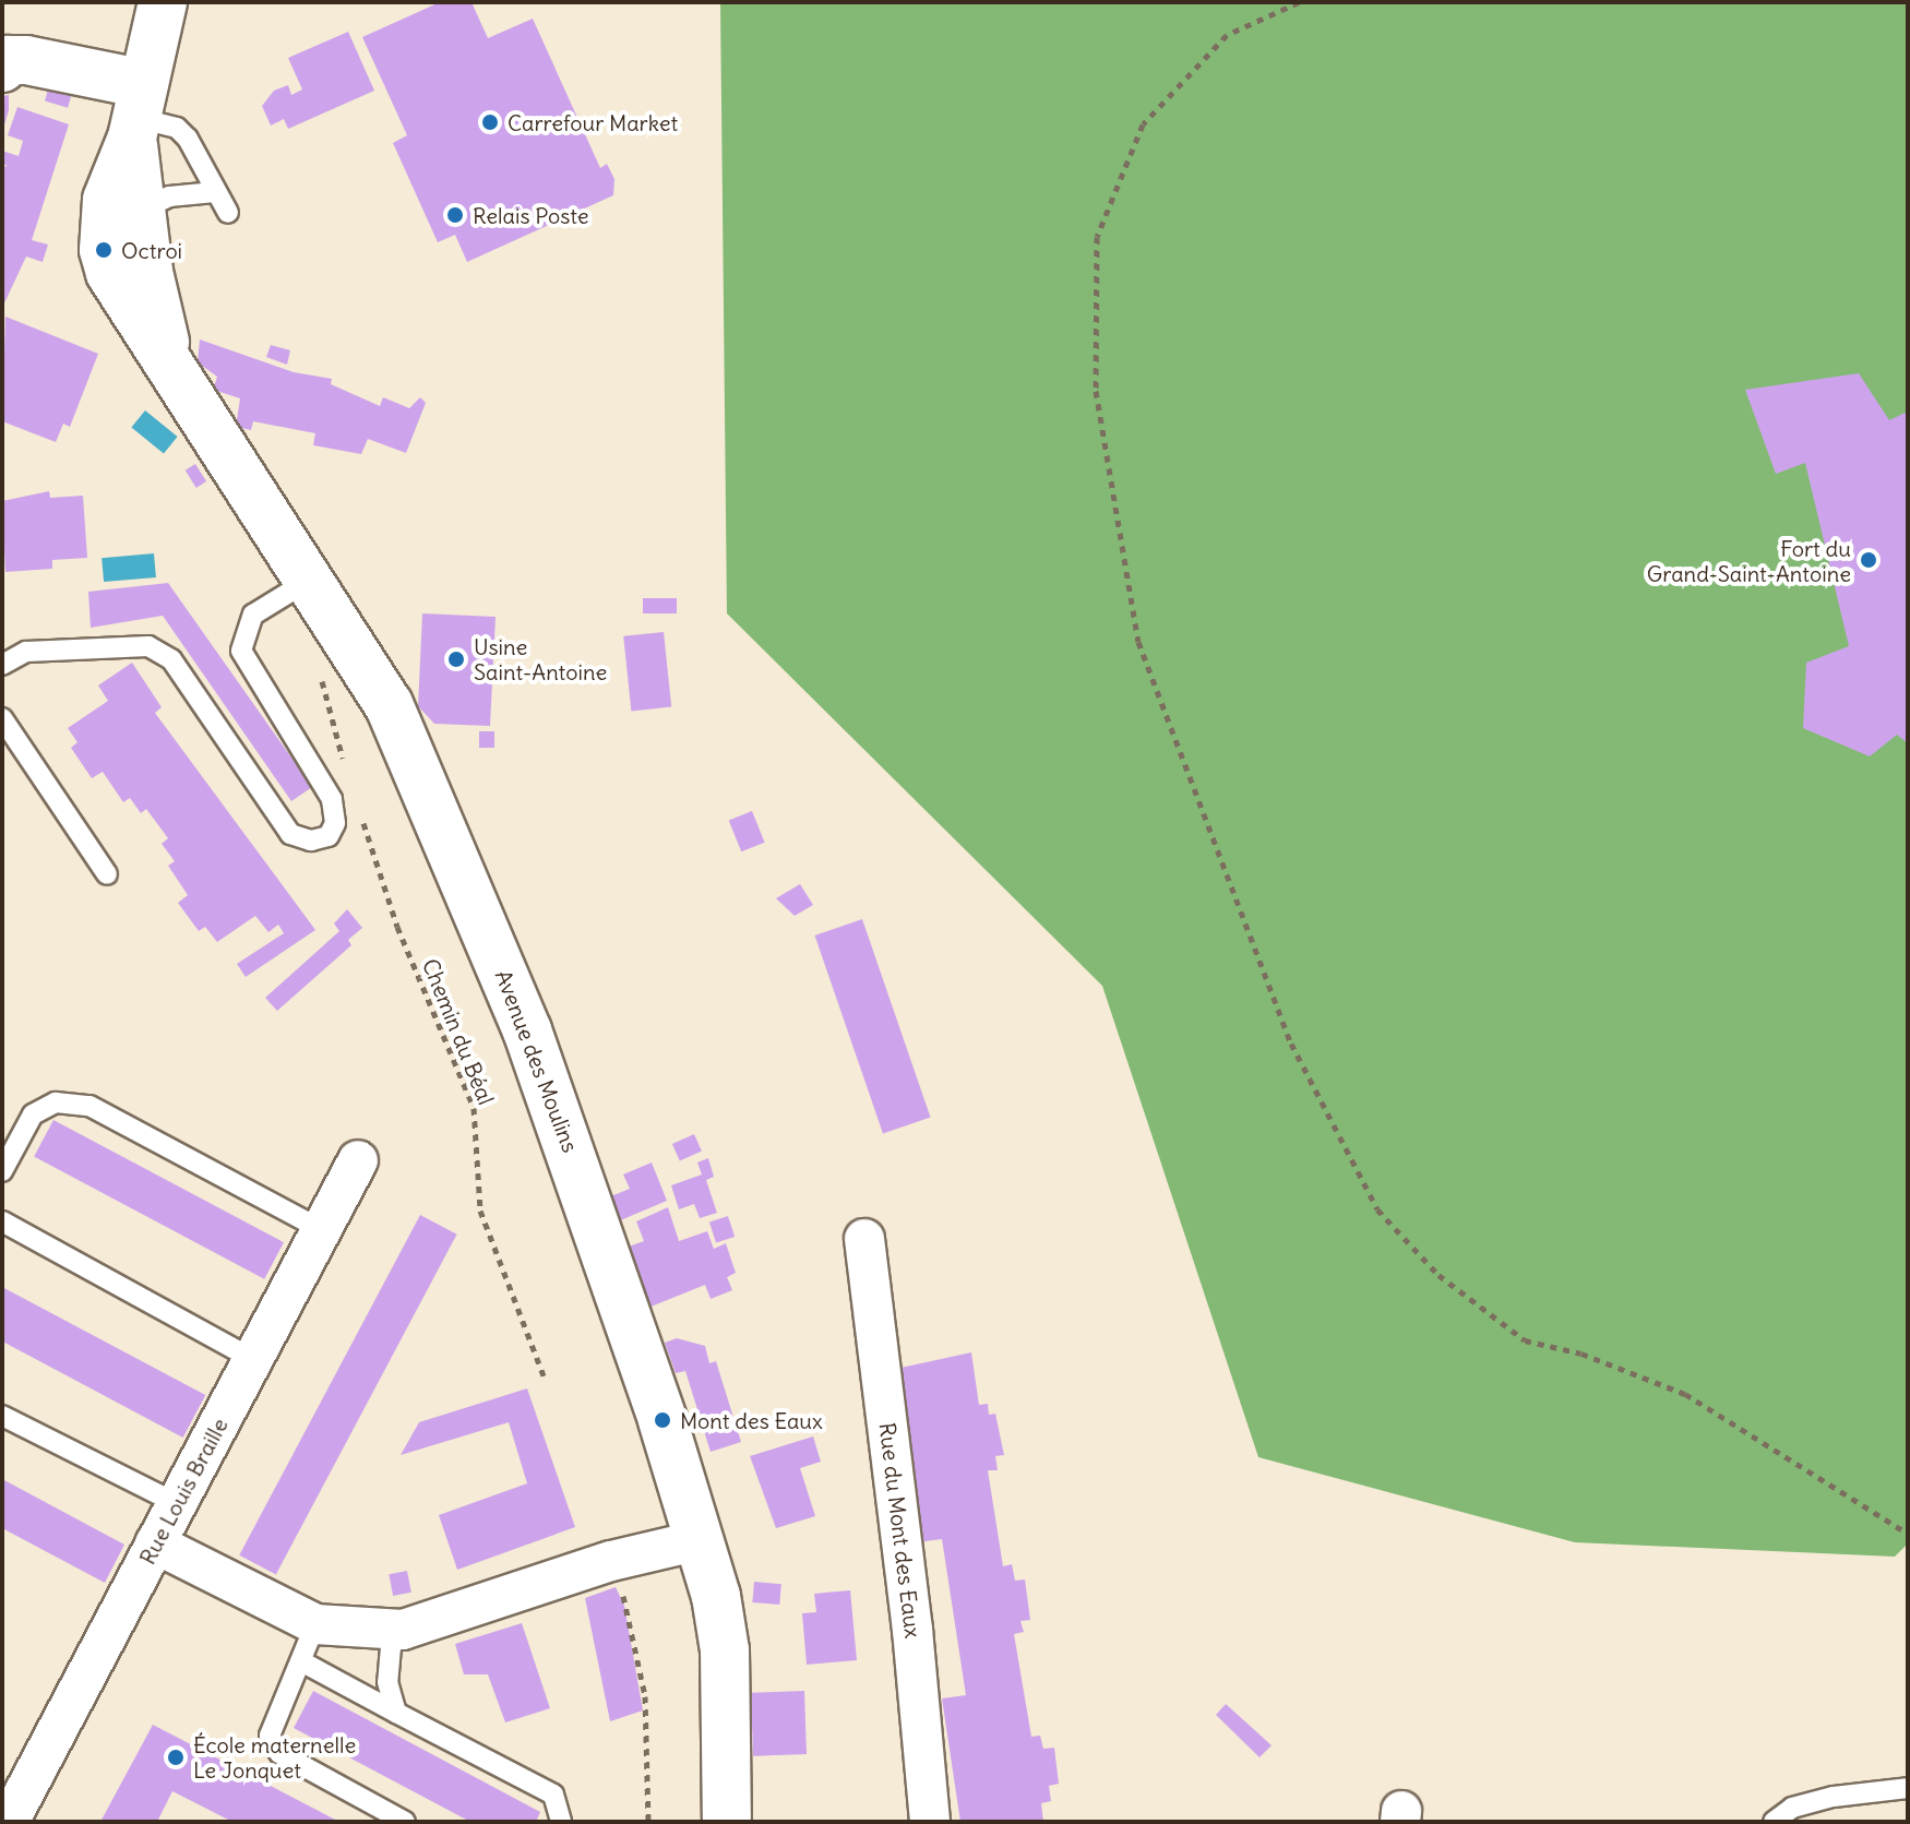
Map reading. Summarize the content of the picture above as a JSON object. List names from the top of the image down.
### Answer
{
  "streets": {
    "main road": ["Avenue des Moulins"],
    "street": ["Rue Louis Braille", "Rue du Mont des Eaux"],
    "path": ["Chemin du Béal"]
  },
  "places": [
    "Carrefour Market",
    "Relais Poste",
    "Octroi",
    "Fort du Grand-Saint-Antoine",
    "Usine Saint-Antoine",
    "Mont des Eaux",
    "École maternelle Le Jonquet"
  ]
}
